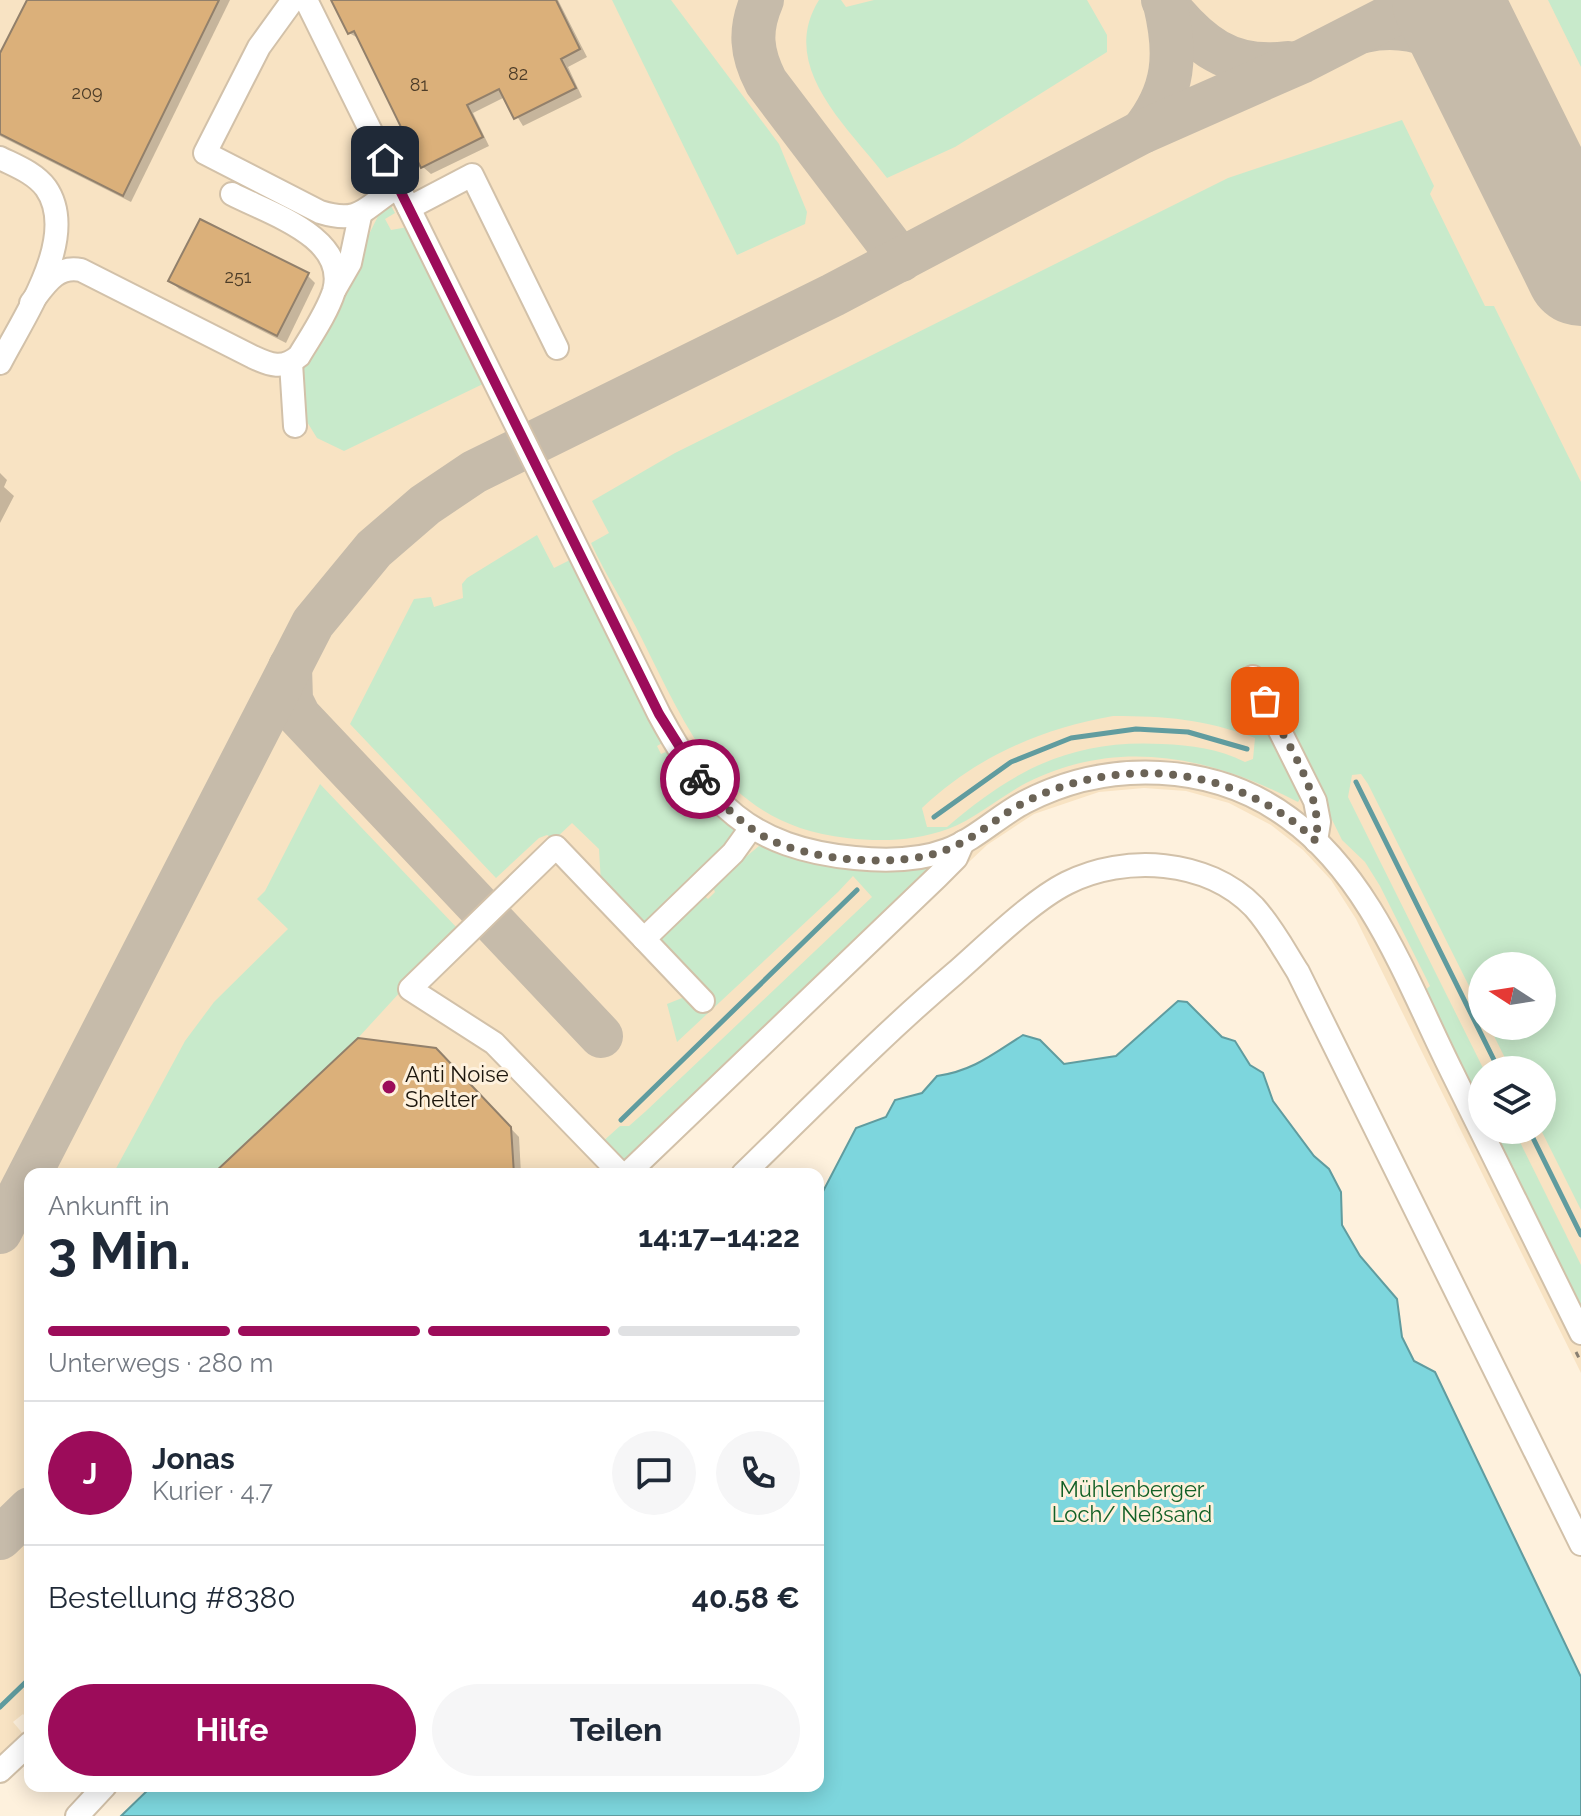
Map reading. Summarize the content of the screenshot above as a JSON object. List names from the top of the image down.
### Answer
{
  "parks": ["Mühlenberger Loch/ Neßsand"],
  "places": ["Anti Noise Shelter"],
  "house_numbers": [
    "82",
    "81",
    "209",
    "251"
  ],
  "north": "left",
  "page": {
    "heading": ["3 Min.", "Ankunft in", "14:17–14:22"],
    "panel": [
      "Jonas",
      "Kurier · 4.7",
      "Bestellung #8380",
      "40.58 €"
    ],
    "bar": "Unterwegs · 280 m",
    "round": "J",
    "buttons": ["Hilfe", "Teilen"]
  }
}
